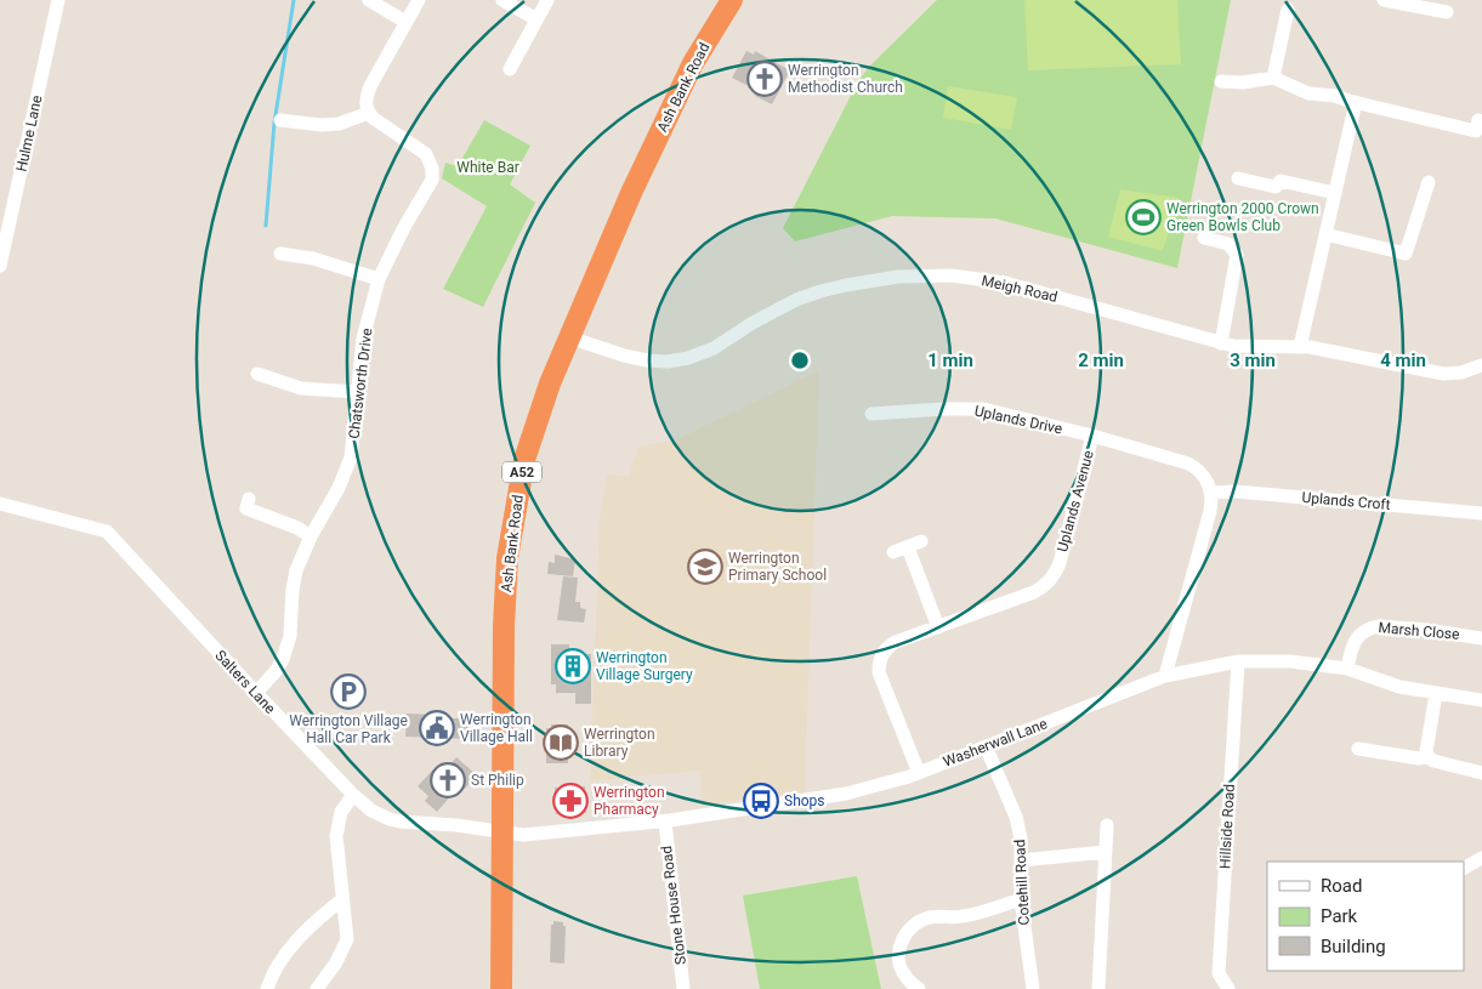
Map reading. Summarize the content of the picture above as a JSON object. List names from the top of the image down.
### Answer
{
  "streets": {
    "highway": ["Ash Bank Road", "A52"],
    "street": [
      "Hulme Lane",
      "Meigh Road",
      "Chatsworth Drive",
      "Uplands Drive",
      "Uplands Avenue",
      "Uplands Croft",
      "Marsh Close",
      "Salters Lane",
      "Washerwall Lane",
      "Hillside Road",
      "Cotehill Road",
      "Stone House Road"
    ]
  },
  "crossings": [
    ["Ash Bank Road", "Meigh Road"],
    ["Ash Bank Road", "Salters Lane"],
    ["Ash Bank Road", "Washerwall Lane"],
    ["Chatsworth Drive", "Salters Lane"],
    ["Uplands Drive", "Uplands Avenue"],
    ["Uplands Avenue", "Uplands Croft"],
    ["Uplands Avenue", "Washerwall Lane"],
    ["Marsh Close", "Washerwall Lane"],
    ["Salters Lane", "Washerwall Lane"],
    ["Washerwall Lane", "Hillside Road"],
    ["Washerwall Lane", "Cotehill Road"],
    ["Washerwall Lane", "Stone House Road"]
  ],
  "parks": ["White Bar"],
  "places": {
    "church": ["Werrington Methodist Church", "St Philip"],
    "sports": ["Werrington 2000 Crown Green Bowls Club"],
    "school or university": ["Werrington Primary School"],
    "building": ["Werrington Village Surgery"],
    "parking": ["Werrington Village Hall Car Park"],
    "public building": ["Werrington Village Hall"],
    "library": ["Werrington Library"],
    "pharmacy": ["Werrington Pharmacy"],
    "bus stop": ["Shops"]
  },
  "legend": ["Road", "Park", "Building"],
  "rings": [
    "1 min",
    "2 min",
    "3 min",
    "4 min"
  ]
}
